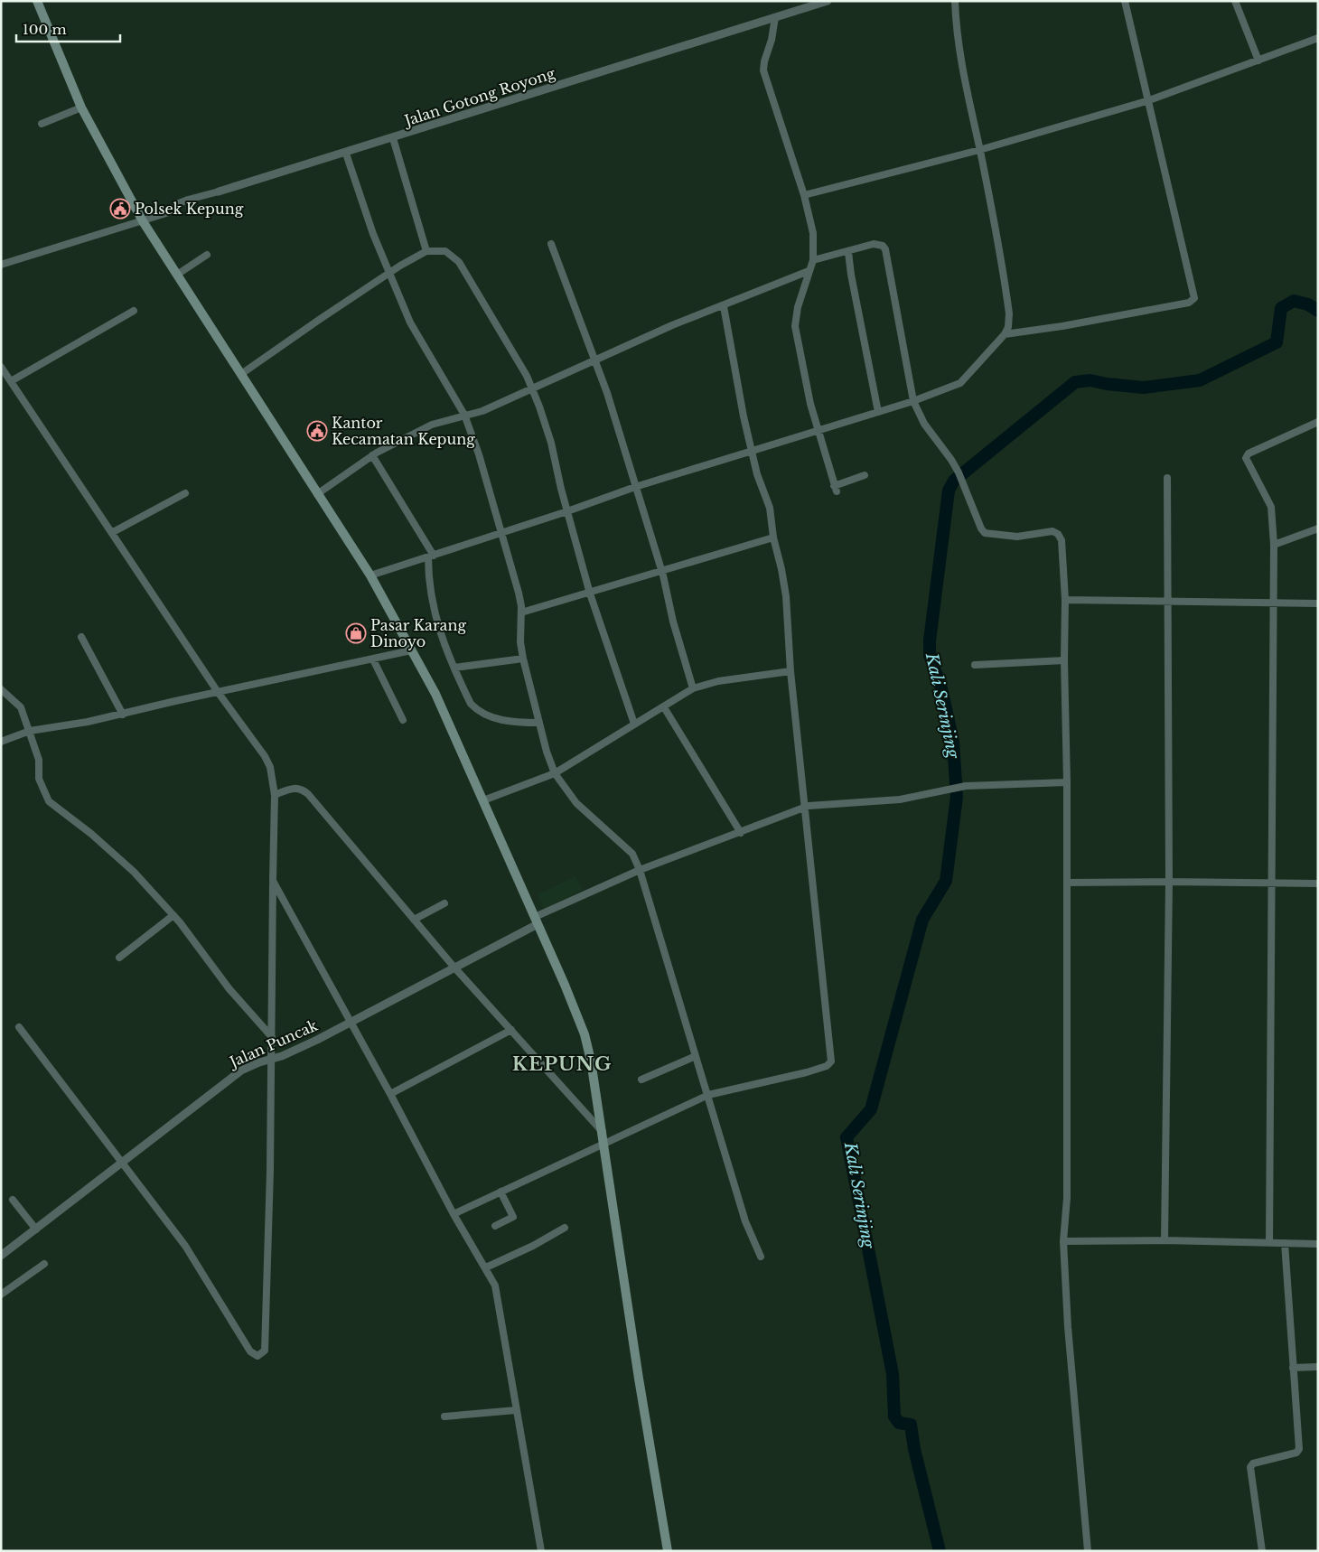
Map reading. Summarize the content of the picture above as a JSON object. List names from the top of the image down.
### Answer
{
  "streets": {
    "street": ["Jalan Gotong Royong", "Jalan Puncak"]
  },
  "districts": ["KEPUNG"],
  "water": ["Kali Serinjing"],
  "places": {
    "public building": ["Polsek Kepung", "Kantor Kecamatan Kepung"],
    "shop": ["Pasar Karang Dinoyo"]
  },
  "scale_bar": "100 m"
}
